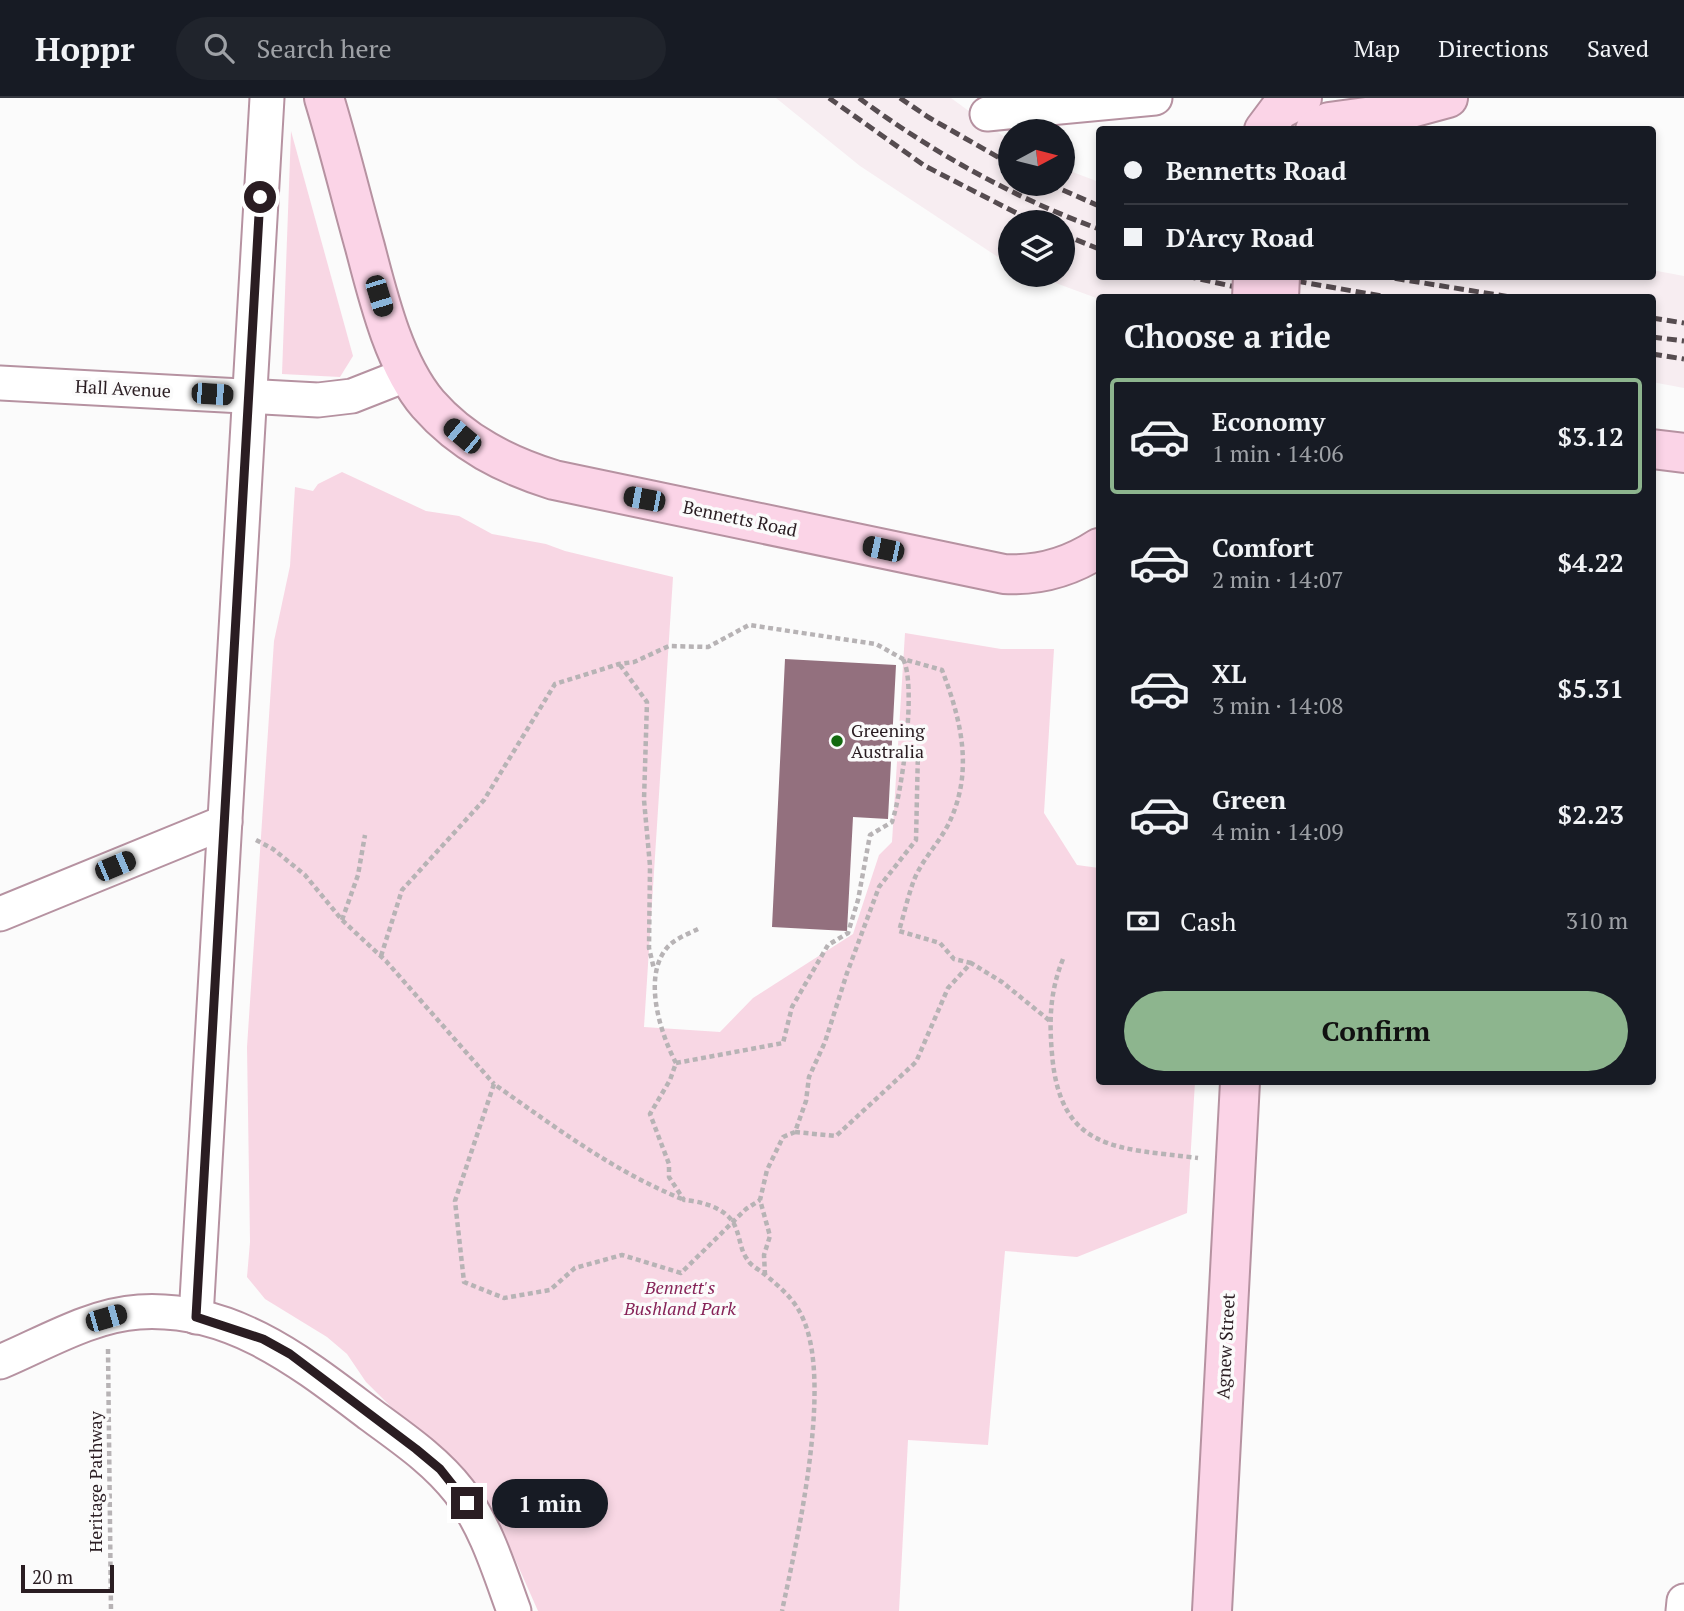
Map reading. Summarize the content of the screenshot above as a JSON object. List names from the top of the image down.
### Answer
{
  "streets": {
    "main road": ["Bennetts Road", "Agnew Street"],
    "street": ["Hall Avenue"],
    "path": ["Heritage Pathway"]
  },
  "crossings": [
    ["Hall Avenue", "Bennetts Road"]
  ],
  "parks": ["Bennett's Bushland Park"],
  "places": ["Greening Australia"],
  "scale_bar": "20 m",
  "north": "right",
  "page": {
    "header": "Hoppr",
    "search": "Search here",
    "nav": ["Map", "Directions", "Saved"],
    "banner": ["Bennetts Road", "D'Arcy Road"],
    "heading": "Choose a ride",
    "list": [
      {
        "name": "Economy",
        "note": "1 min · 14:06",
        "value": "$3.12"
      },
      {
        "name": "Comfort",
        "note": "2 min · 14:07",
        "value": "$4.22"
      },
      {
        "name": "XL",
        "note": "3 min · 14:08",
        "value": "$5.31"
      },
      {
        "name": "Green",
        "note": "4 min · 14:09",
        "value": "$2.23"
      }
    ],
    "pay": ["Cash", "310 m"],
    "buttons": "Confirm",
    "bubble": "1 min",
    "scale": "20 m"
  }
}
